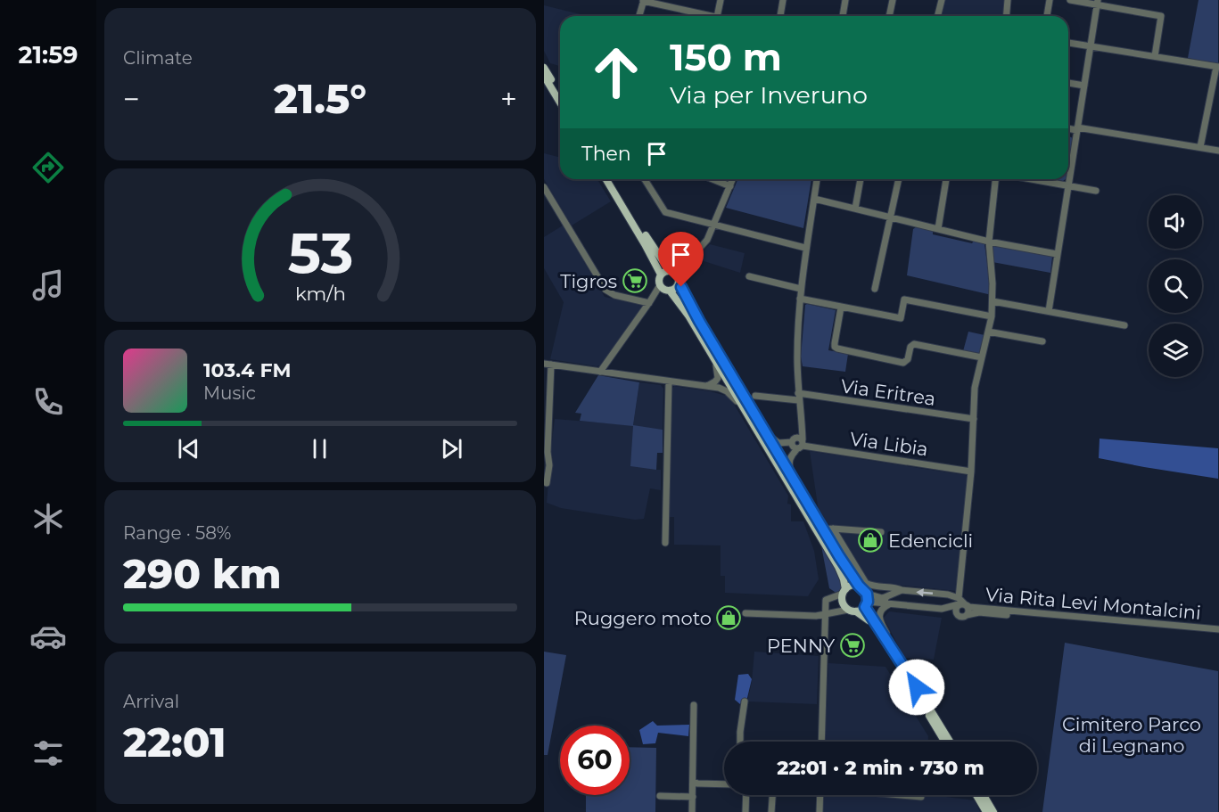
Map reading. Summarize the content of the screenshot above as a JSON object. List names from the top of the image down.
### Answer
{
  "streets": {
    "street": ["Via Eritrea", "Via Libia", "Via Rita Levi Montalcini"]
  },
  "parks": ["Cimitero Parco di Legnano"],
  "places": {
    "supermarket": ["Tigros", "PENNY"],
    "shop": ["Edencicli", "Ruggero moto"]
  },
  "page": {
    "tabs": "21:59",
    "tile": [
      "Climate",
      ["Range · 58%", "290 km"],
      ["Arrival", "22:01"]
    ],
    "turn": ["150 m", "Via per Inveruno"],
    "heat": ["−", "21.5°", "+"],
    "then": "Then",
    "song": ["103.4 FM", "Music"],
    "limit": "60",
    "trip": "22:01 · 2 min · 730 m",
    "gauge": ["53", "km/h"]
  }
}
